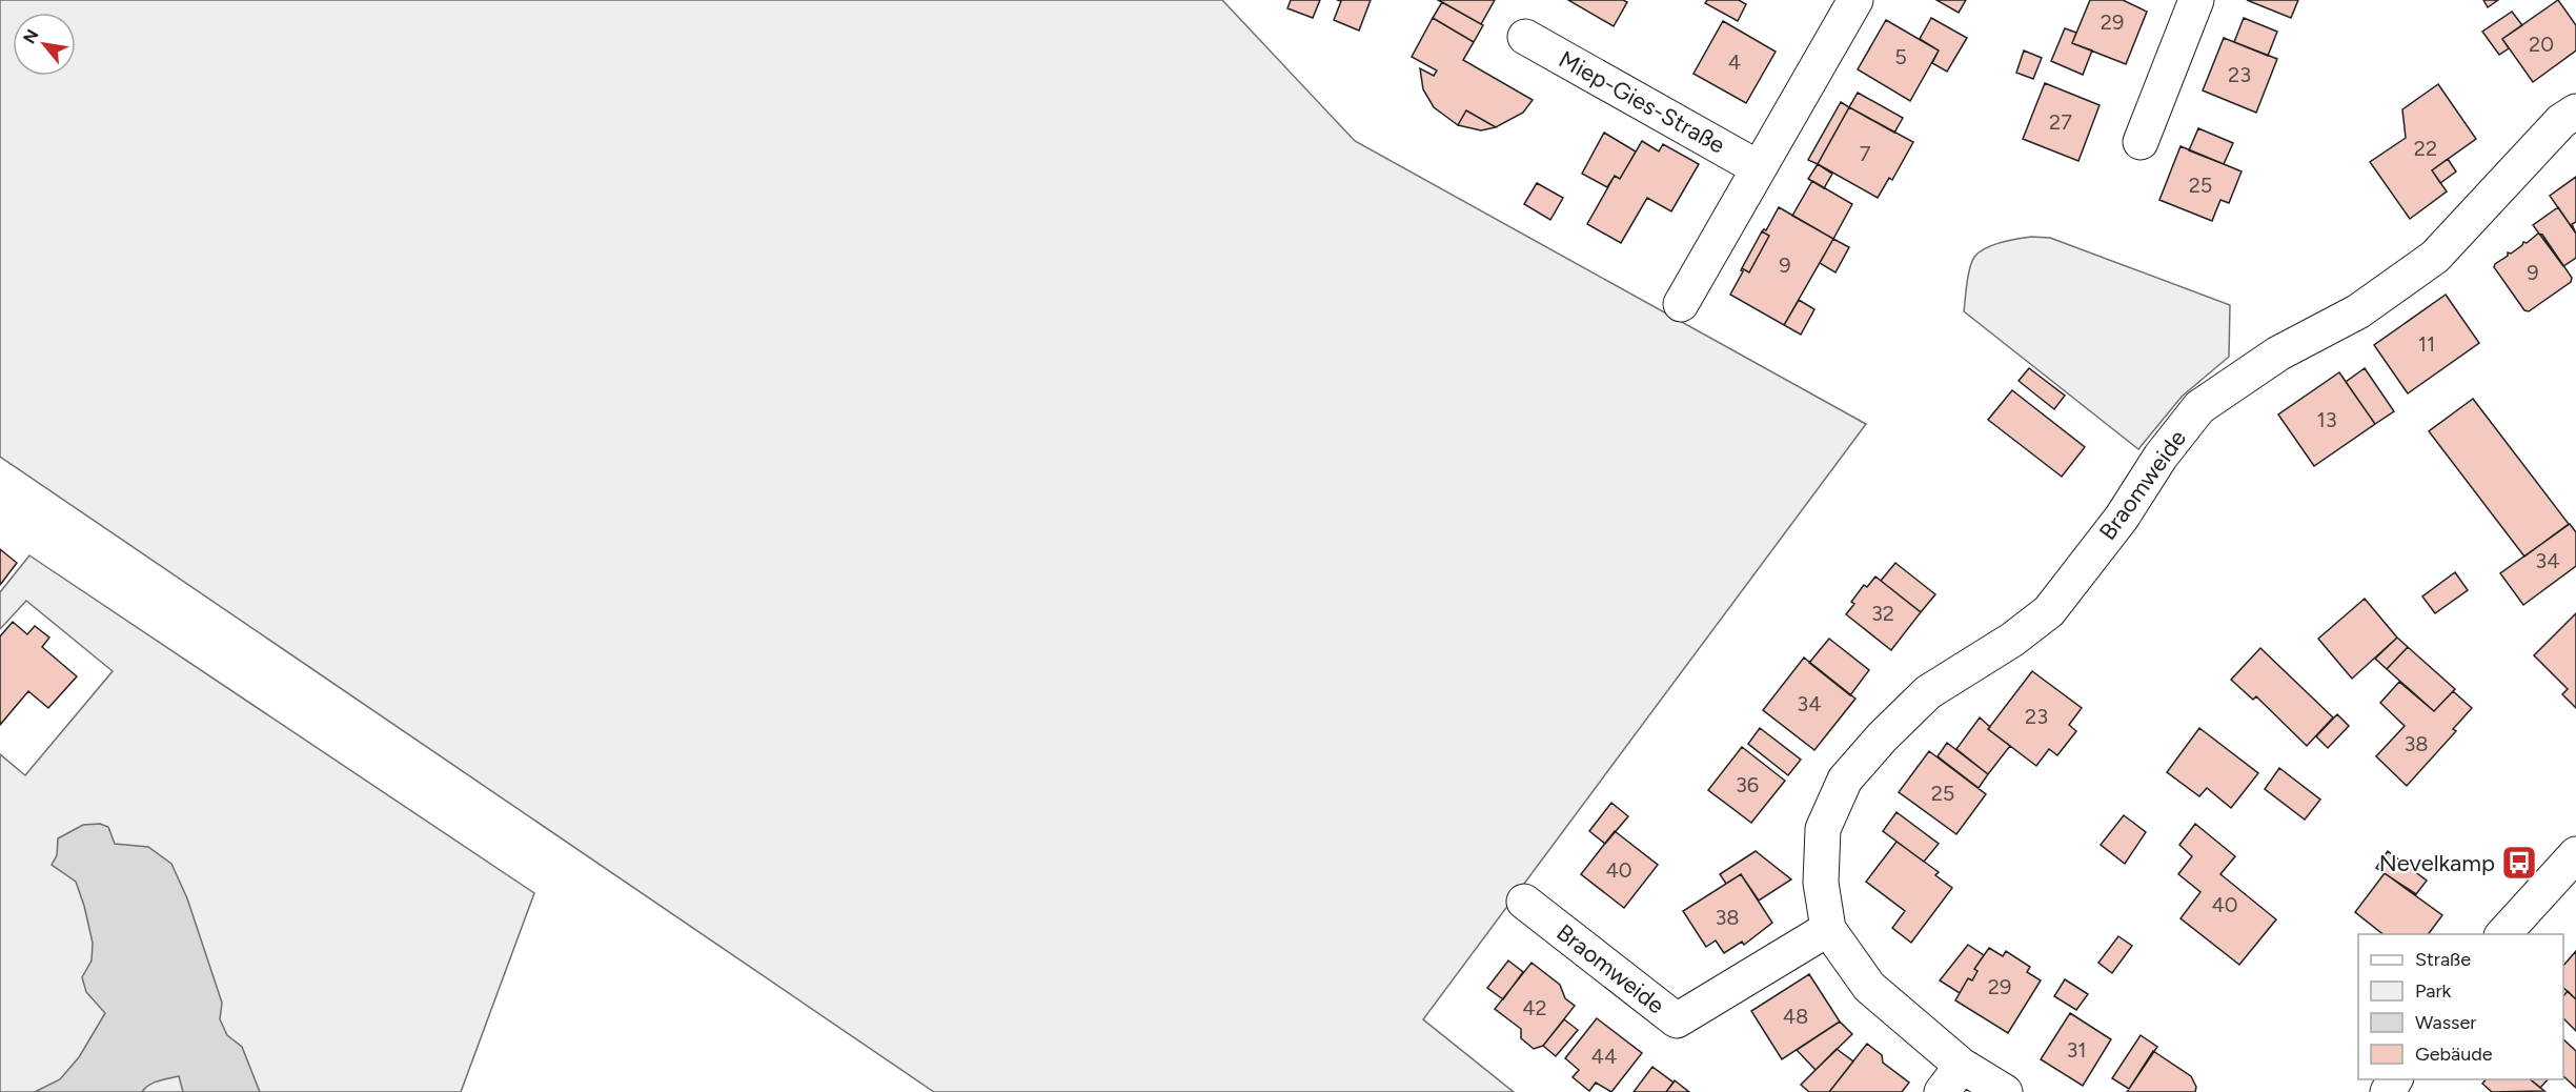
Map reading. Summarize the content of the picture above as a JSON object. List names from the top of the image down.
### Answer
{
  "streets": {
    "street": ["Miep-Gies-Straße", "Braomweide"]
  },
  "places": {
    "bus stop": ["Nevelkamp"]
  },
  "house_numbers": [
    "29",
    "20",
    "5",
    "4",
    "23",
    "27",
    "22",
    "7",
    "25",
    "9",
    "9",
    "11",
    "13",
    "34",
    "32",
    "34",
    "23",
    "38",
    "36",
    "25",
    "40",
    "40",
    "38",
    "29",
    "42",
    "48",
    "31",
    "44"
  ],
  "legend": [
    "Straße",
    "Park",
    "Wasser",
    "Gebäude"
  ],
  "north": "top left"
}
